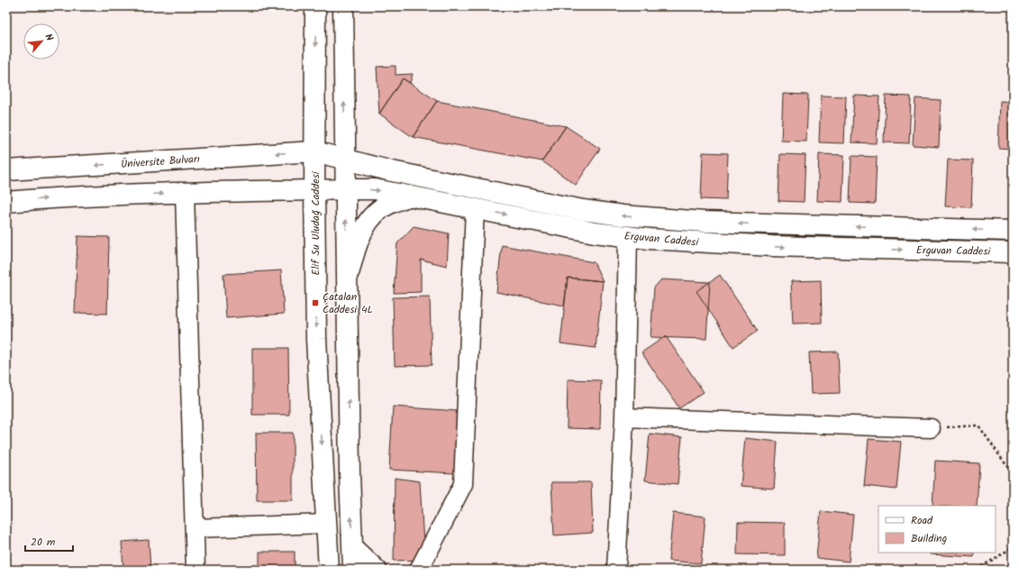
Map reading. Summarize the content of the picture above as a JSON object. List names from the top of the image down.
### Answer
{
  "streets": {
    "main road": ["Üniversite Bulvarı", "Elif Su Uludağ Caddesi", "Erguvan Caddesi"]
  },
  "crossings": [
    ["Üniversite Bulvarı", "Elif Su Uludağ Caddesi"],
    ["Elif Su Uludağ Caddesi", "Erguvan Caddesi"]
  ],
  "one_way": ["Erguvan Caddesi"],
  "places": {
    "transit": ["Çatalan Caddesi 4L"]
  },
  "legend": ["Road", "Building"],
  "scale_bar": "20 m",
  "north": "top right"
}
